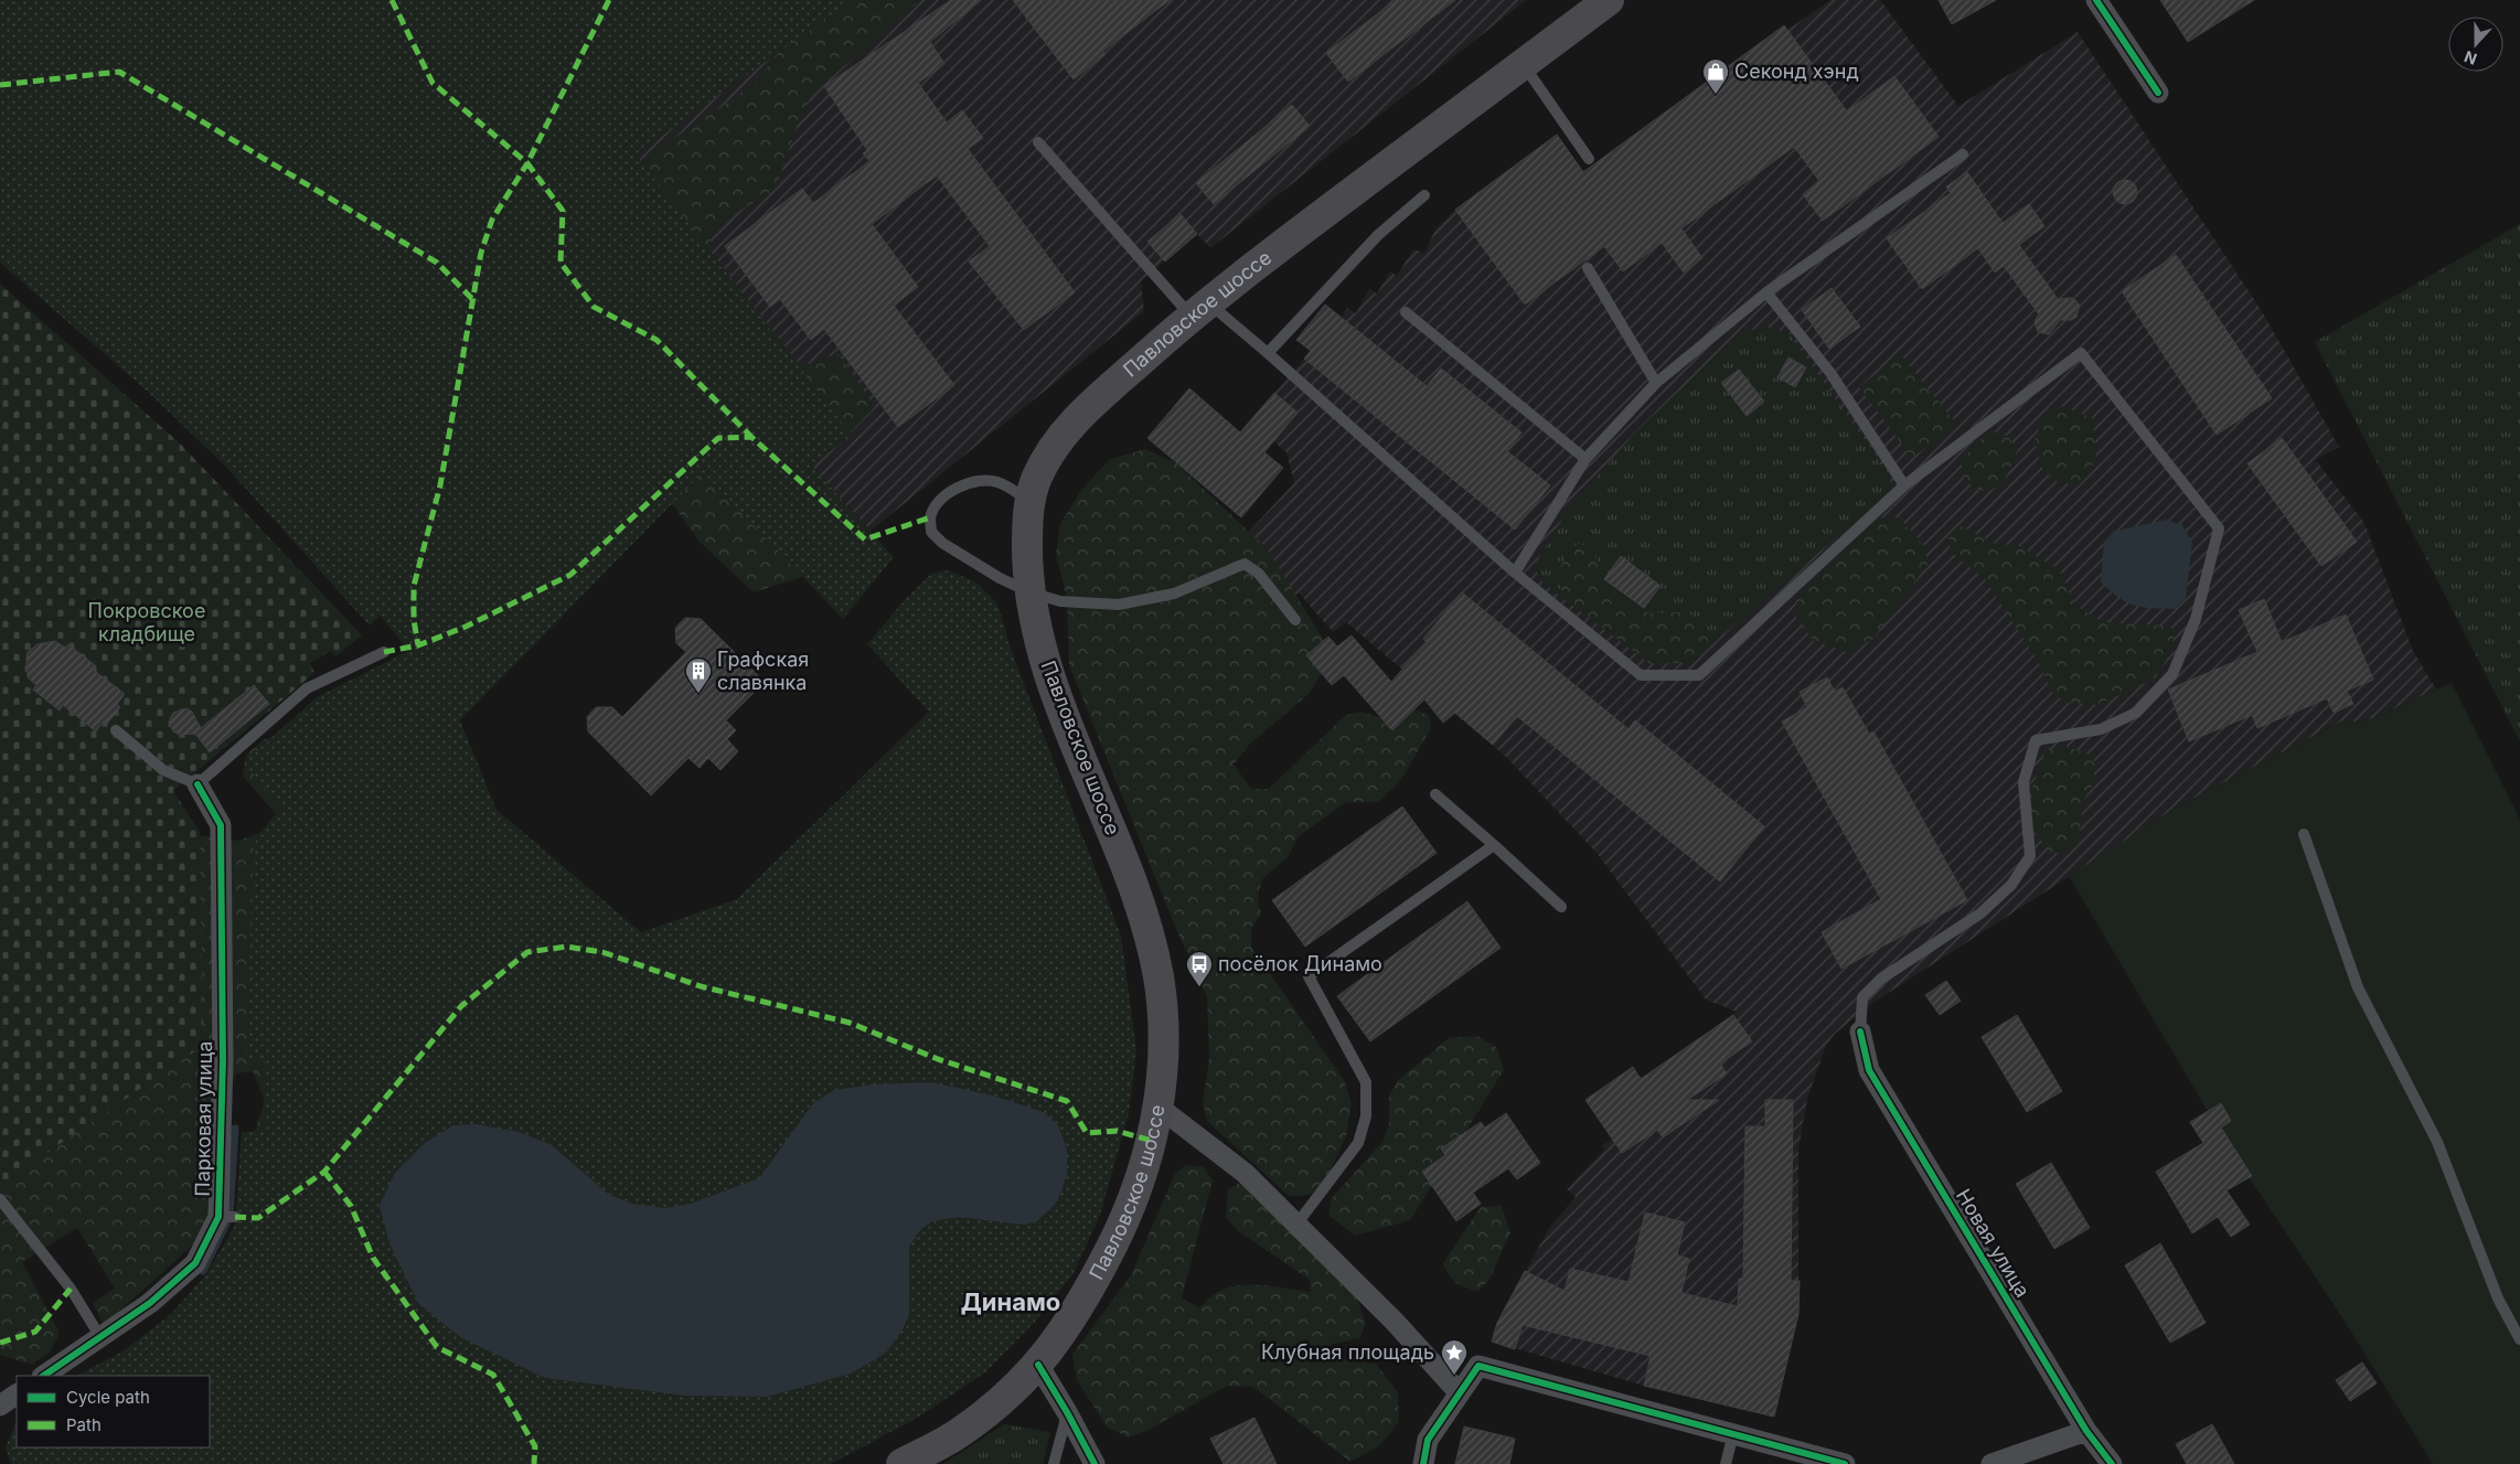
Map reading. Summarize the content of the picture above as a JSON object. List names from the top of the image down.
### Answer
{
  "streets": {
    "main road": ["Павловское шоссе"],
    "street": ["Парковая улица", "Новая улица"]
  },
  "districts": ["Динамо"],
  "parks": ["Покровское кладбище"],
  "places": {
    "shop": ["Секонд хэнд"],
    "building": ["Графская славянка"],
    "bus stop": ["посёлок Динамо"],
    "place": ["Клубная площадь"]
  },
  "legend": ["Cycle path", "Path"],
  "north": "bottom"
}
